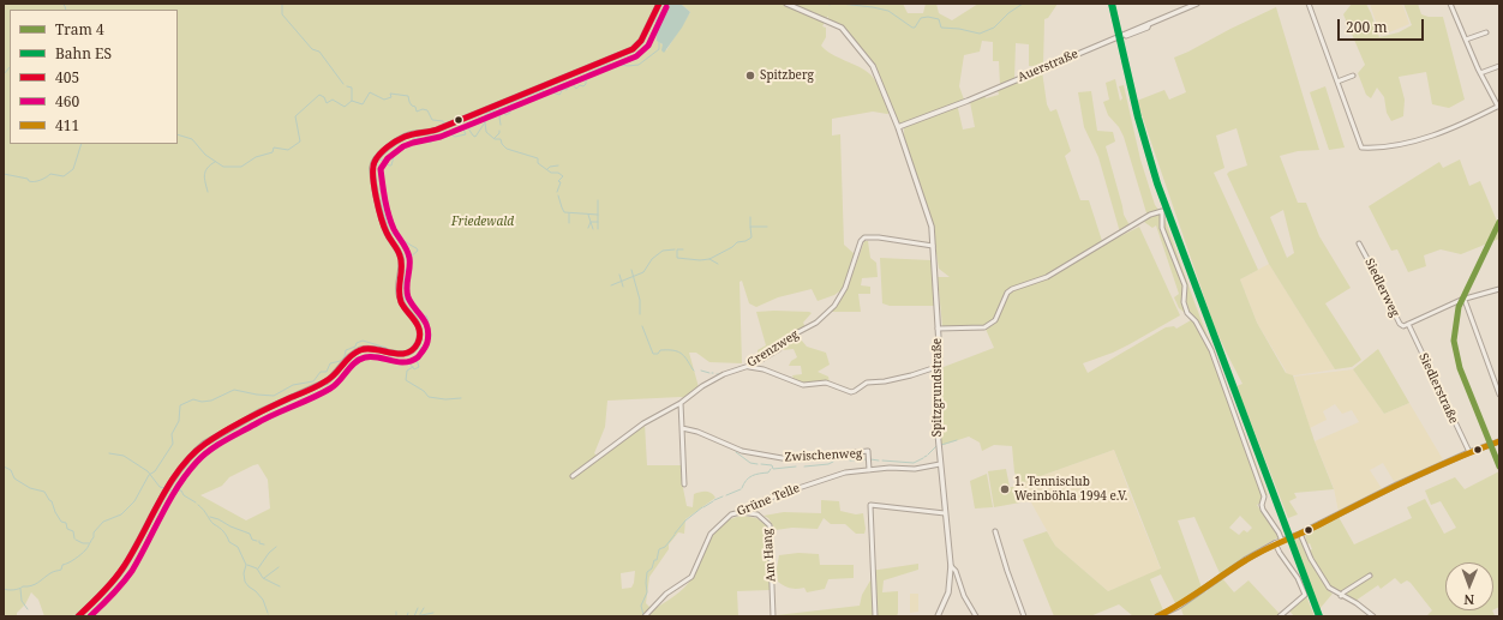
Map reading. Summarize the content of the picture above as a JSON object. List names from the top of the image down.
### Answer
{
  "streets": {
    "street": [
      "Auerstraße",
      "Siedlerweg",
      "Grenzweg",
      "Spitzgrundstraße",
      "Siedlerstraße",
      "Zwischenweg",
      "Grüne Telle",
      "Am Hang"
    ]
  },
  "crossings": [
    ["Auerstraße", "Spitzgrundstraße"],
    ["Siedlerweg", "Siedlerstraße"],
    ["Grenzweg", "Spitzgrundstraße"],
    ["Spitzgrundstraße", "Grüne Telle"],
    ["Zwischenweg", "Grüne Telle"],
    ["Grüne Telle", "Am Hang"]
  ],
  "parks": ["Friedewald"],
  "places": ["Spitzberg", "1. Tennisclub Weinböhla 1994 e.V."],
  "lines": [
    "rail line ES",
    "transit line 405",
    "transit line 460",
    "tram line 4",
    "transit line 411"
  ],
  "legend": [
    "Tram 4",
    "Bahn ES",
    "405",
    "460",
    "411"
  ],
  "scale_bar": "200 m",
  "north": "bottom"
}
